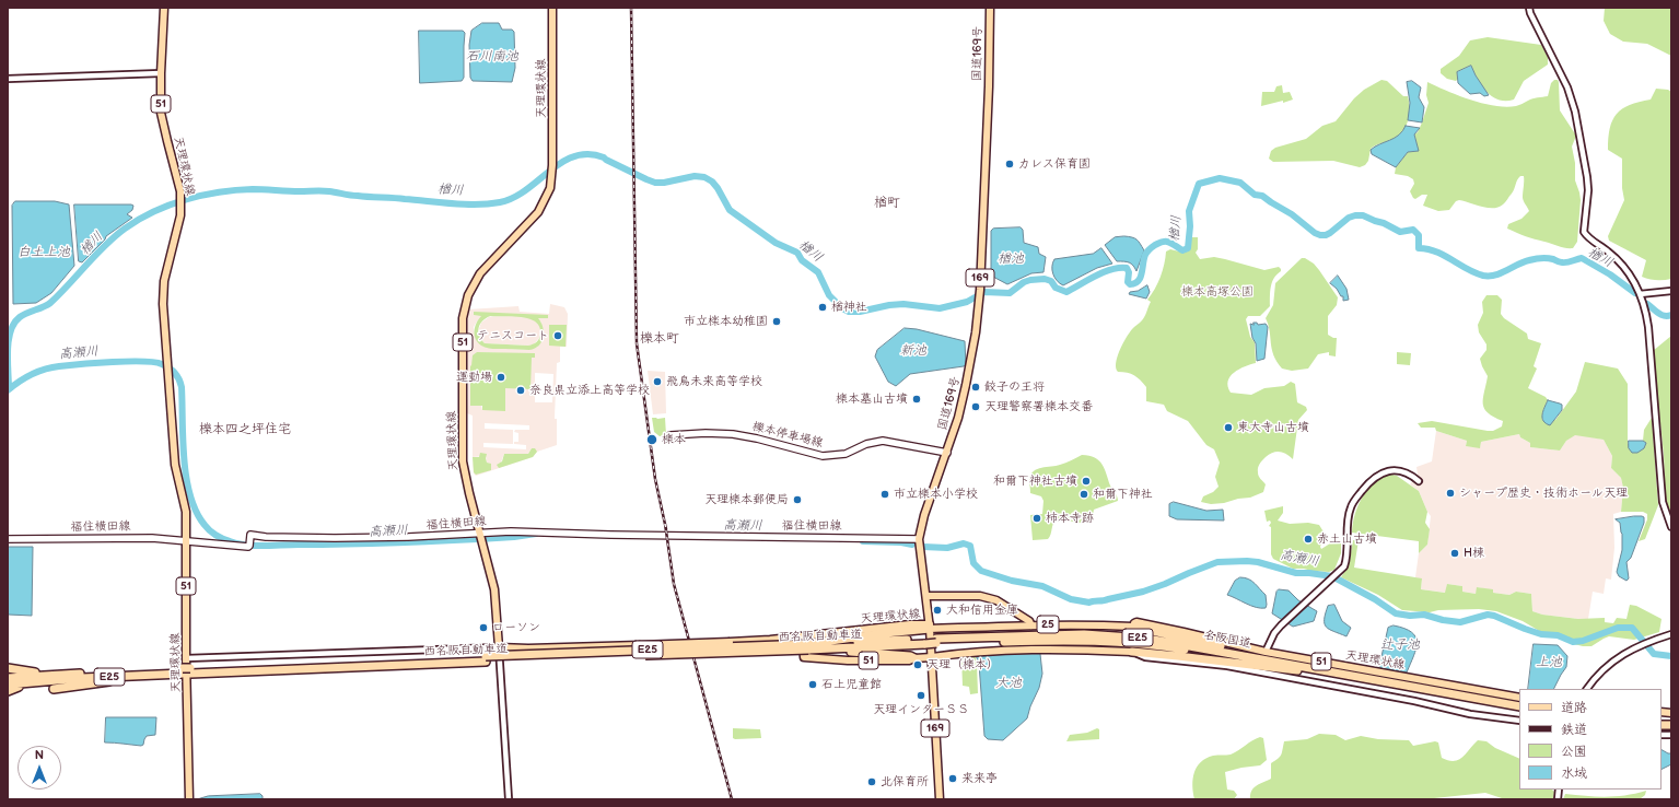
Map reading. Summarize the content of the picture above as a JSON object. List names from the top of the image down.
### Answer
{
  "streets": {
    "highway": ["西名阪自動車道", "E25", "名阪国道"],
    "main road": [
      "国道169号",
      "天理環状線",
      "51",
      "169",
      "櫟本停車場線",
      "福住横田線",
      "25"
    ]
  },
  "crossings": [
    ["国道169号", "天理環状線"],
    ["国道169号", "51"],
    ["国道169号", "櫟本停車場線"],
    ["国道169号", "福住横田線"],
    ["国道169号", "25"],
    ["天理環状線", "51"],
    ["天理環状線", "福住横田線"],
    ["天理環状線", "25"],
    ["天理環状線", "E25"],
    ["51", "25"],
    ["25", "E25"],
    ["西名阪自動車道", "E25"],
    ["西名阪自動車道", "名阪国道"],
    ["E25", "名阪国道"]
  ],
  "districts": ["楢町", "櫟本町", "櫟本四之坪住宅"],
  "water": [
    "石川南池",
    "楢川",
    "白土上池",
    "楢池",
    "新池",
    "高瀬川",
    "辻子池",
    "上池",
    "大池"
  ],
  "parks": ["櫟本高塚公園"],
  "places": [
    "カレス保育園",
    "楢神社",
    "市立檪本幼稚園",
    "テニスコート",
    "運動場",
    "飛鳥未来高等学校",
    "餃子の王将",
    "奈良県立添上高等学校",
    "櫟本墓山古墳",
    "天理警察署櫟本交番",
    "東大寺山古墳",
    "櫟本",
    "和爾下神社古墳",
    "シャープ歴史・技術ホール天理",
    "市立櫟本小学校",
    "和爾下神社",
    "天理櫟本郵便局",
    "柿本寺跡",
    "赤土山古墳",
    "H棟",
    "大和信用金庫",
    "ローソン",
    "天理（櫟本）",
    "石上児童館",
    "天理インターＳＳ",
    "来来亭",
    "北保育所"
  ],
  "legend": [
    "道路",
    "鉄道",
    "公園",
    "水域"
  ],
  "north": "top"
}
